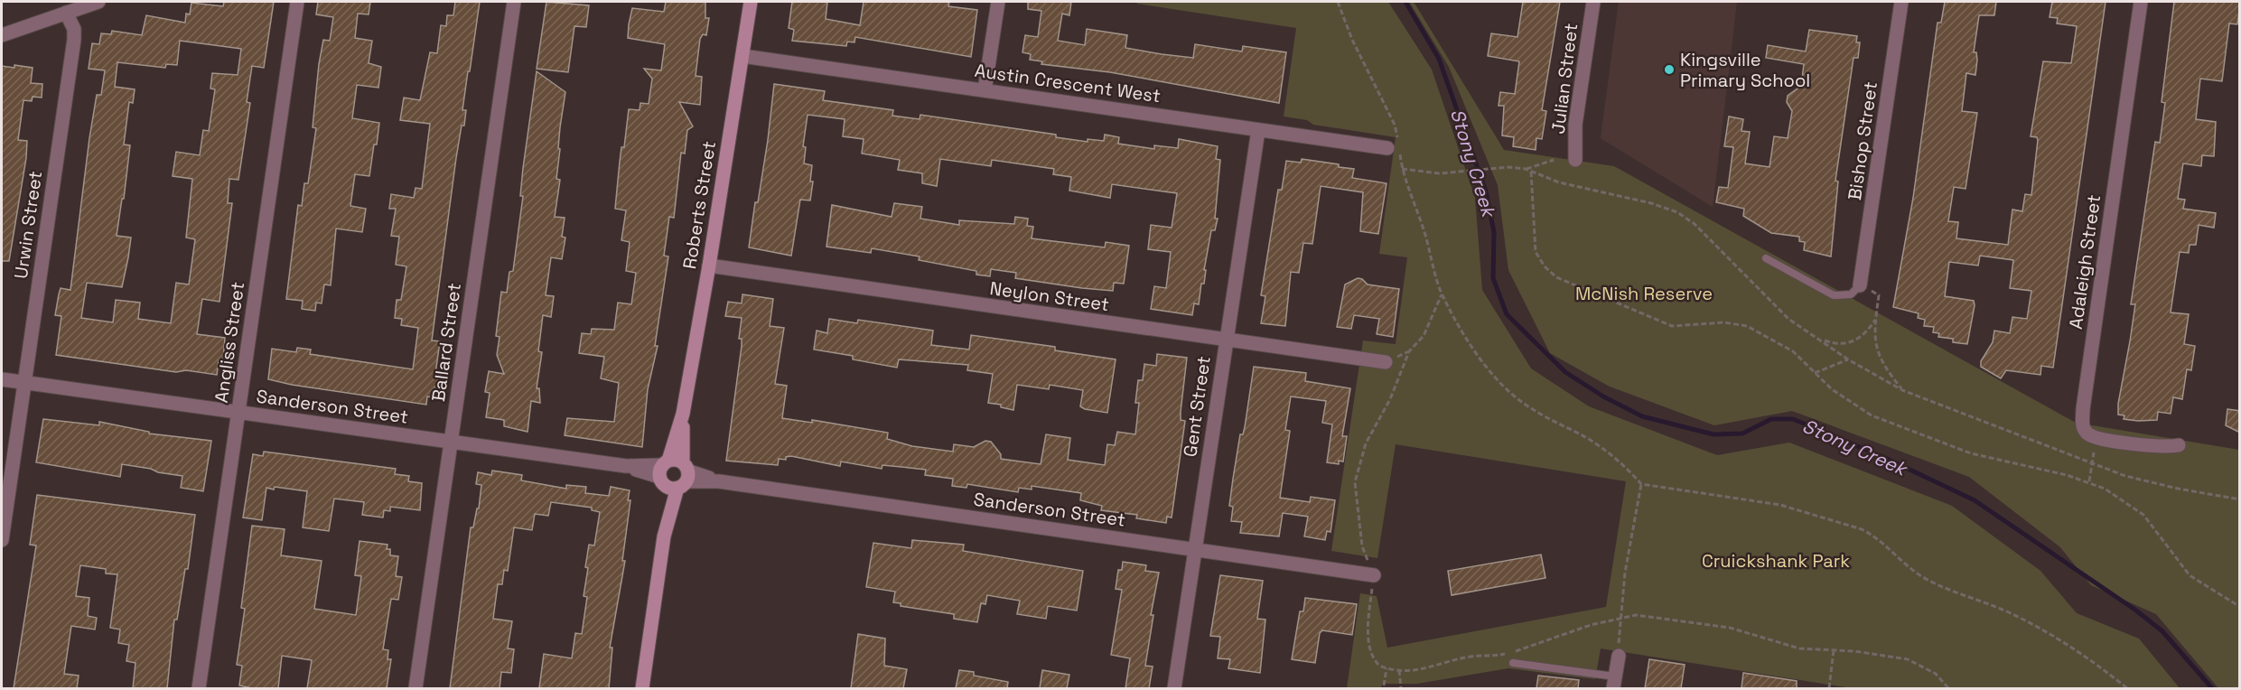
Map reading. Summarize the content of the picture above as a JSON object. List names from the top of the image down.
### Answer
{
  "streets": {
    "street": [
      "Julian Street",
      "Austin Crescent West",
      "Bishop Street",
      "Roberts Street",
      "Urwin Street",
      "Adaleigh Street",
      "Neylon Street",
      "Angliss Street",
      "Ballard Street",
      "Sanderson Street",
      "Gent Street"
    ]
  },
  "crossings": [
    ["Austin Crescent West", "Roberts Street"],
    ["Austin Crescent West", "Gent Street"],
    ["Roberts Street", "Neylon Street"],
    ["Roberts Street", "Sanderson Street"],
    ["Urwin Street", "Sanderson Street"],
    ["Neylon Street", "Gent Street"],
    ["Angliss Street", "Sanderson Street"],
    ["Ballard Street", "Sanderson Street"],
    ["Sanderson Street", "Gent Street"]
  ],
  "water": ["Stony Creek"],
  "parks": ["McNish Reserve", "Cruickshank Park"],
  "places": ["Kingsville Primary School"]
}
